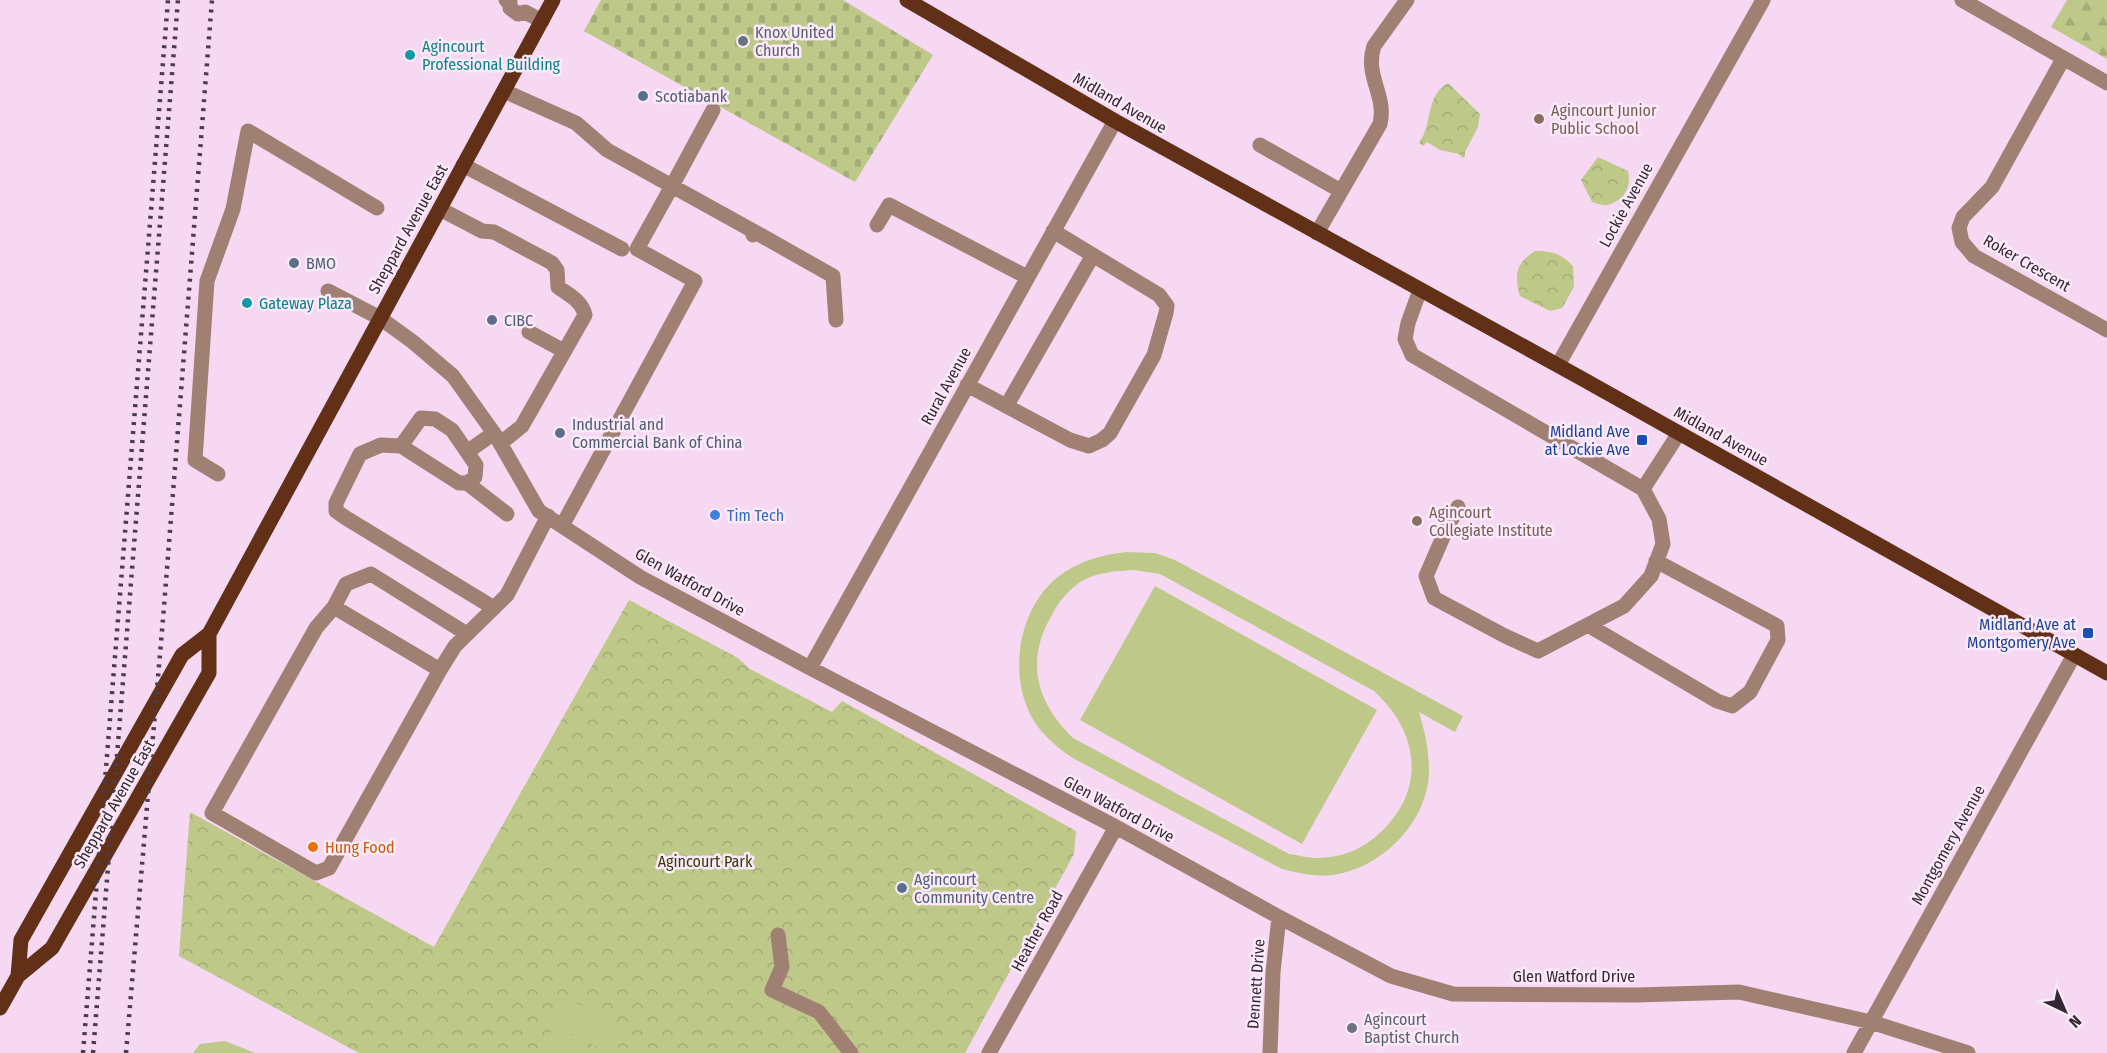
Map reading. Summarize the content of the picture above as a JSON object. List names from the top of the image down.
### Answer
{
  "streets": {
    "main road": ["Midland Avenue", "Sheppard Avenue East"],
    "street": [
      "Lockie Avenue",
      "Roker Crescent",
      "Rural Avenue",
      "Glen Watford Drive",
      "Montgomery Avenue",
      "Heather Road",
      "Dennett Drive"
    ]
  },
  "crossings": [
    ["Midland Avenue", "Lockie Avenue"],
    ["Midland Avenue", "Rural Avenue"],
    ["Midland Avenue", "Montgomery Avenue"],
    ["Sheppard Avenue East", "Glen Watford Drive"],
    ["Rural Avenue", "Glen Watford Drive"],
    ["Glen Watford Drive", "Montgomery Avenue"],
    ["Glen Watford Drive", "Heather Road"],
    ["Glen Watford Drive", "Dennett Drive"]
  ],
  "parks": ["Agincourt Park"],
  "places": {
    "other": [
      "Knox United Church",
      "Agincourt Professional Building",
      "Scotiabank",
      "Agincourt Junior Public School",
      "BMO",
      "Gateway Plaza",
      "CIBC",
      "Industrial and Commercial Bank of China",
      "Tim Tech",
      "Agincourt Collegiate Institute",
      "Hung Food",
      "Agincourt Community Centre",
      "Agincourt Baptist Church"
    ],
    "transit": ["Midland Ave at Lockie Ave", "Midland Ave at Montgomery Ave"]
  },
  "north": "bottom right"
}
